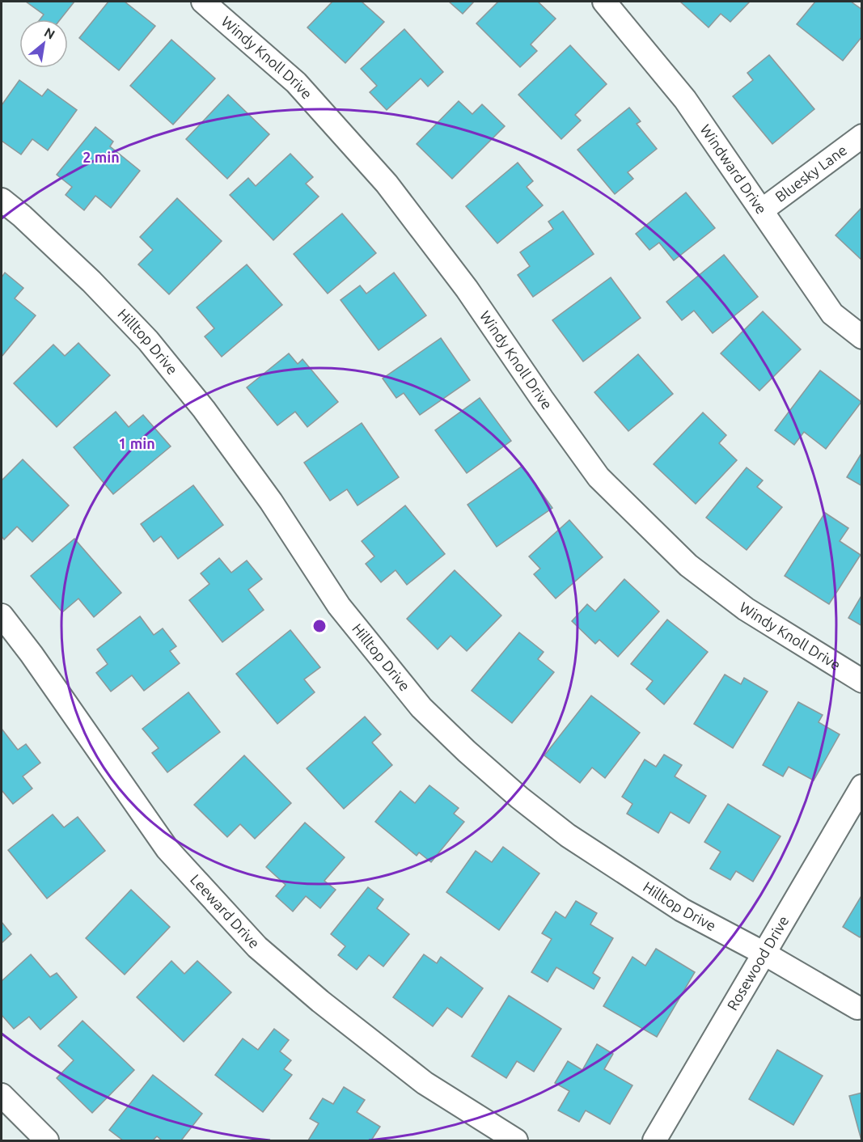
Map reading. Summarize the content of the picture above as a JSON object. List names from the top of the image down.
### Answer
{
  "streets": {
    "street": [
      "Windy Knoll Drive",
      "Windward Drive",
      "Bluesky Lane",
      "Hilltop Drive",
      "Leeward Drive",
      "Rosewood Drive"
    ]
  },
  "crossings": [
    ["Windward Drive", "Bluesky Lane"],
    ["Hilltop Drive", "Rosewood Drive"]
  ],
  "north": "top right",
  "rings": ["2 min", "1 min"]
}
